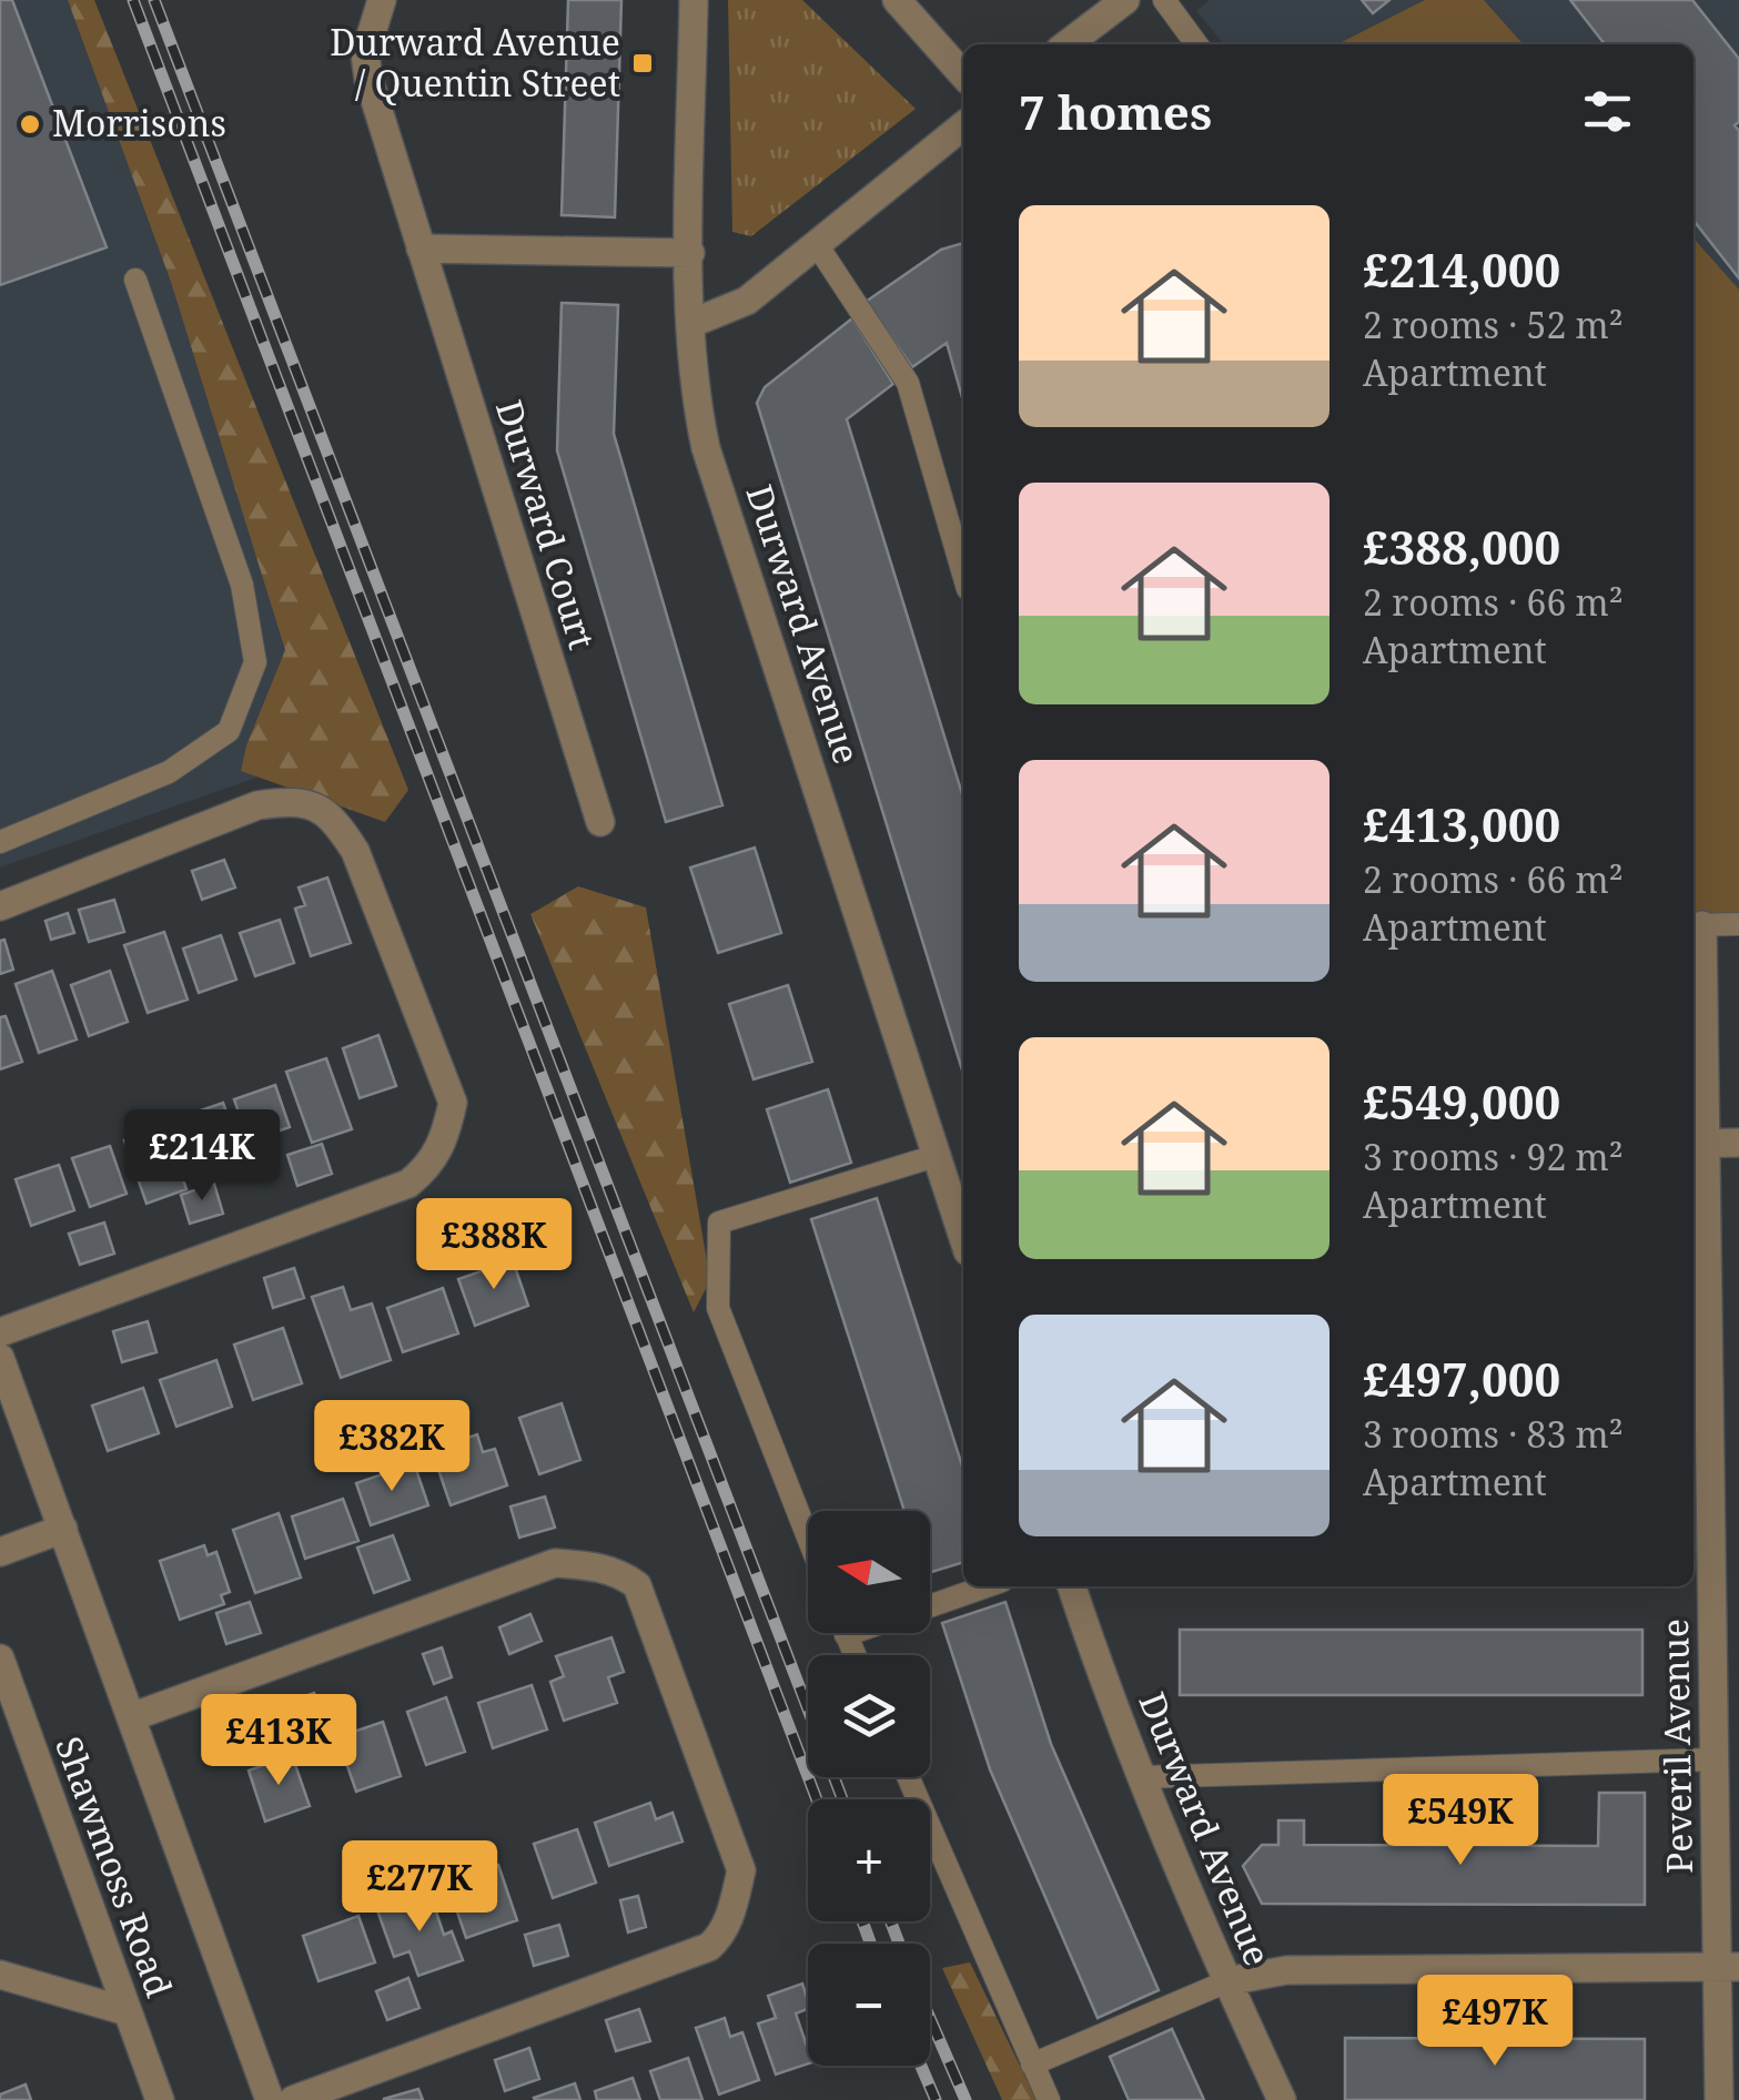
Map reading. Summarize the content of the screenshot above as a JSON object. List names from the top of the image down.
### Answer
{
  "streets": {
    "street": [
      "Durward Court",
      "Durward Avenue",
      "Peveril Avenue",
      "Shawmoss Road"
    ]
  },
  "places": {
    "transit": ["Durward Avenue / Quentin Street"],
    "other": ["Morrisons"]
  },
  "north": "left",
  "page": {
    "heading": "7 homes",
    "list": [
      {
        "name": "£214,000",
        "note": "2 rooms · 52 m² · Apartment"
      },
      {
        "name": "£388,000",
        "note": "2 rooms · 66 m² · Apartment"
      },
      {
        "name": "£413,000",
        "note": "2 rooms · 66 m² · Apartment"
      },
      {
        "name": "£549,000",
        "note": "3 rooms · 92 m² · Apartment"
      },
      {
        "name": "£497,000",
        "note": "3 rooms · 83 m² · Apartment"
      }
    ],
    "price": [
      "£214K",
      "£388K",
      "£382K",
      "£413K",
      "£549K",
      "£277K",
      "£497K"
    ],
    "map_buttons": ["+", "−"]
  }
}
